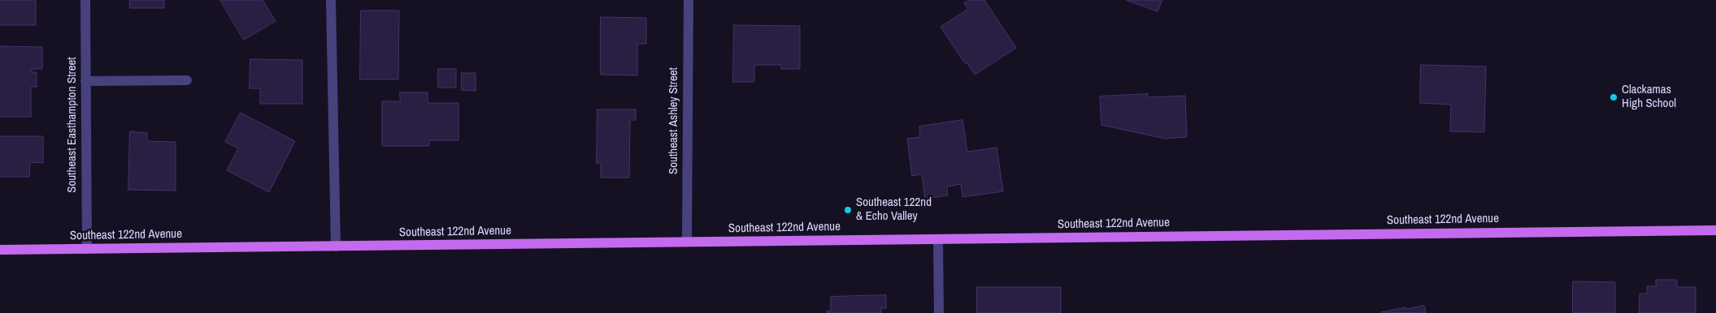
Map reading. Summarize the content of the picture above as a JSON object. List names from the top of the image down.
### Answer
{
  "streets": {
    "main road": ["Southeast 122nd Avenue"],
    "street": ["Southeast Ashley Street", "Southeast Easthampton Street"]
  },
  "crossings": [
    ["Southeast Ashley Street", "Southeast 122nd Avenue"],
    ["Southeast Easthampton Street", "Southeast 122nd Avenue"]
  ],
  "places": ["Clackamas High School", "Southeast 122nd & Echo Valley"]
}
